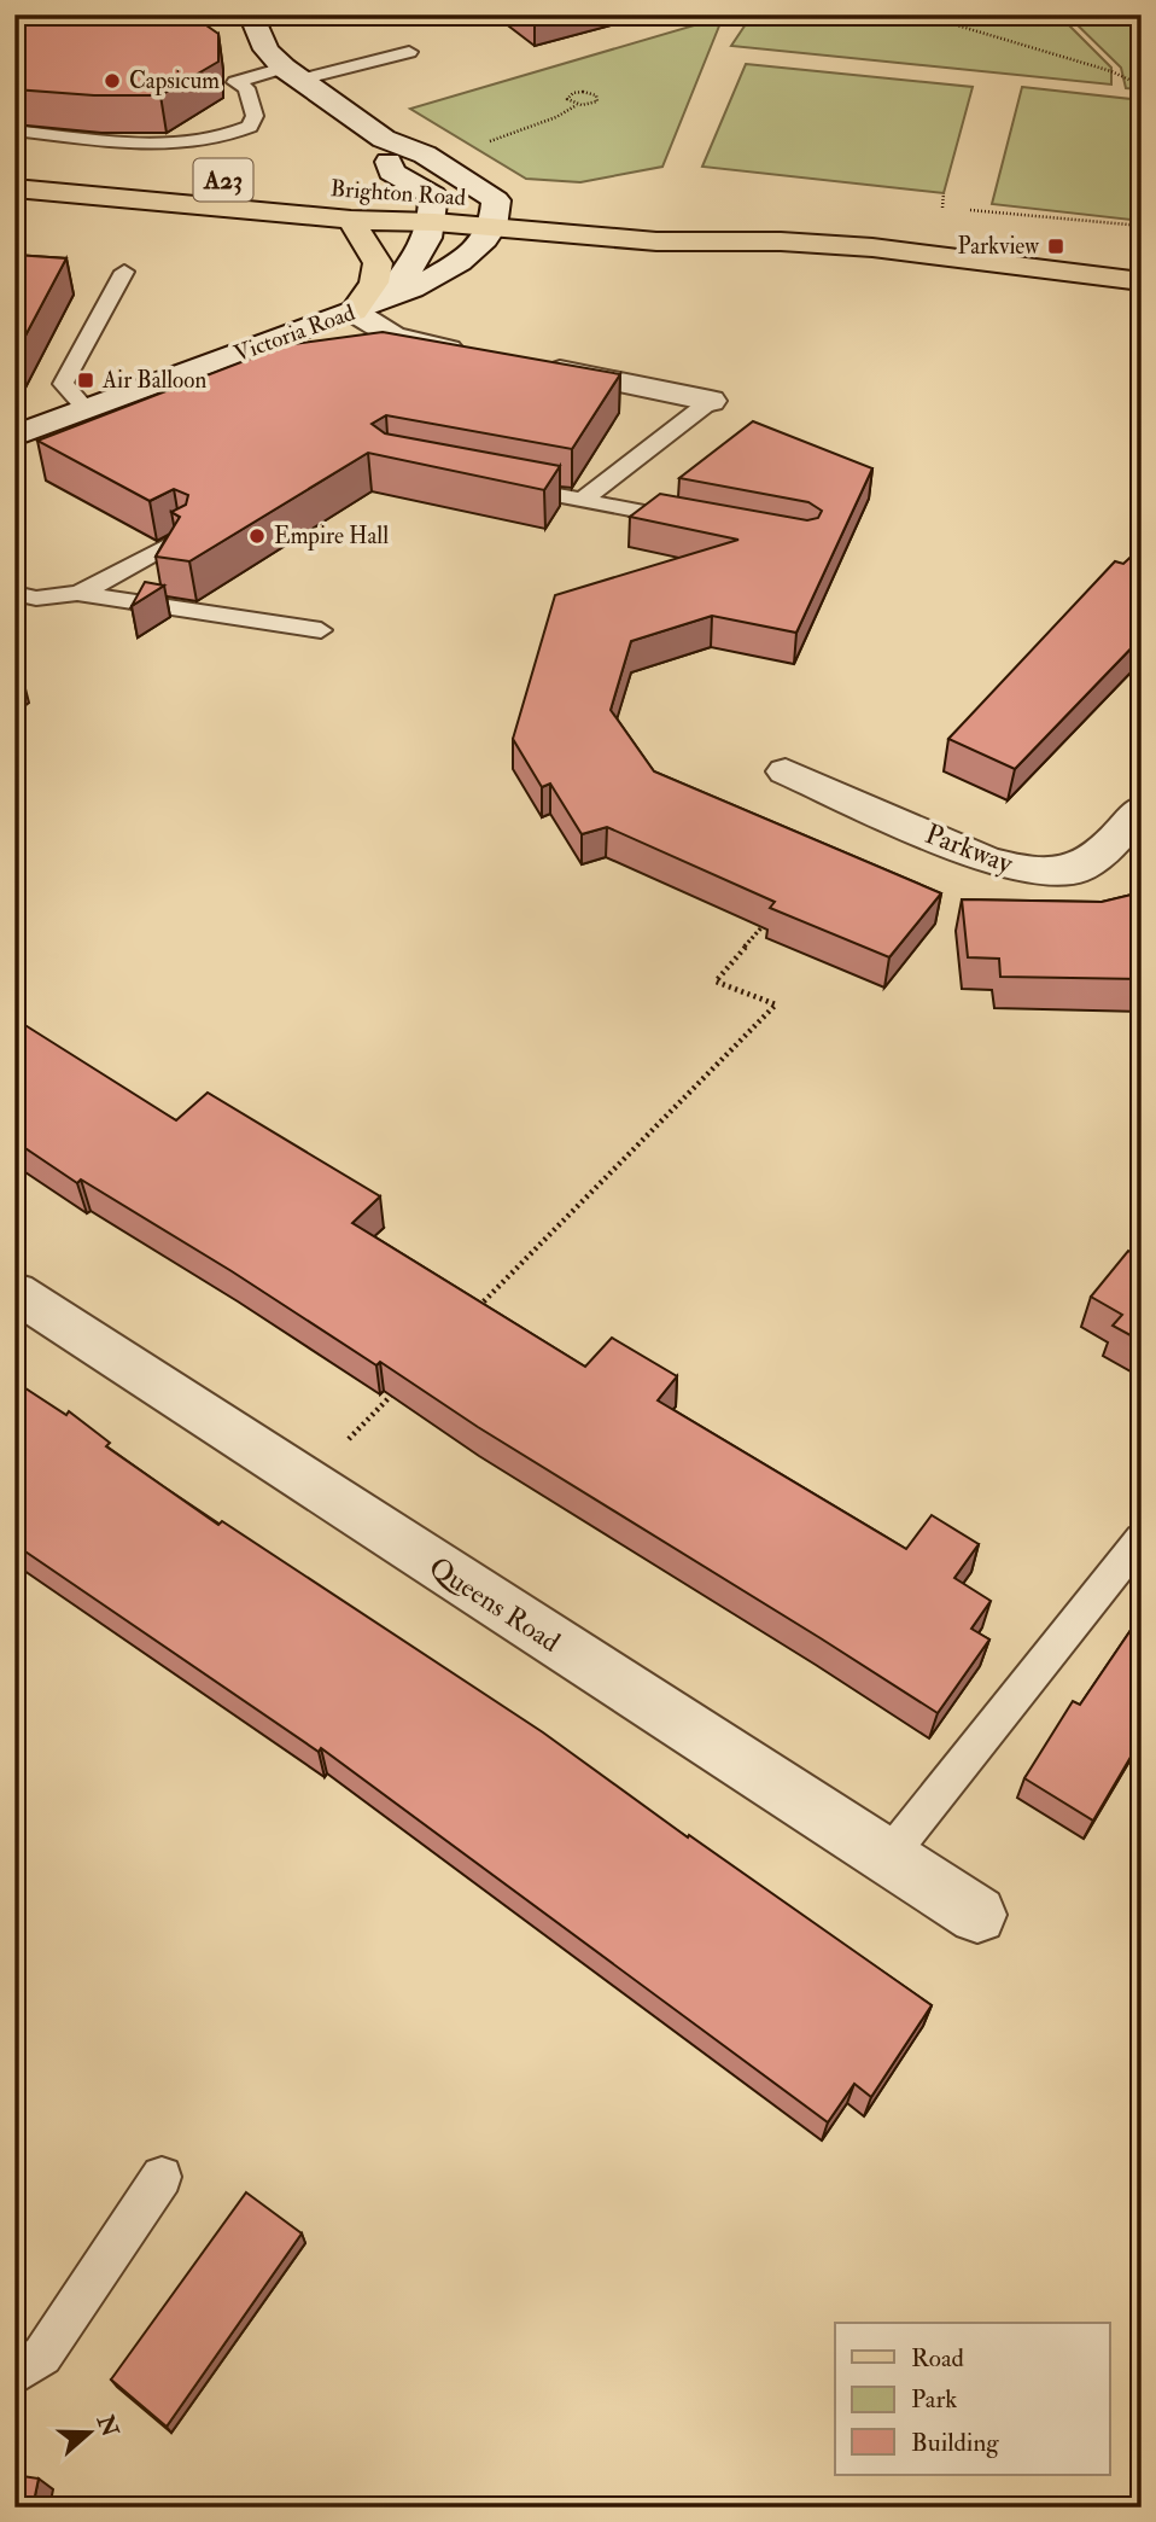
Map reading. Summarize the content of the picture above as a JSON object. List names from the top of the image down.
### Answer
{
  "streets": {
    "main road": ["A23", "Brighton Road"],
    "street": ["Victoria Road", "Parkway", "Queens Road"]
  },
  "crossings": [
    ["Brighton Road", "Victoria Road"]
  ],
  "places": {
    "other": ["Capsicum", "Empire Hall"],
    "transit": ["Parkview", "Air Balloon"]
  },
  "legend": ["Road", "Park", "Building"],
  "north": "right"
}
